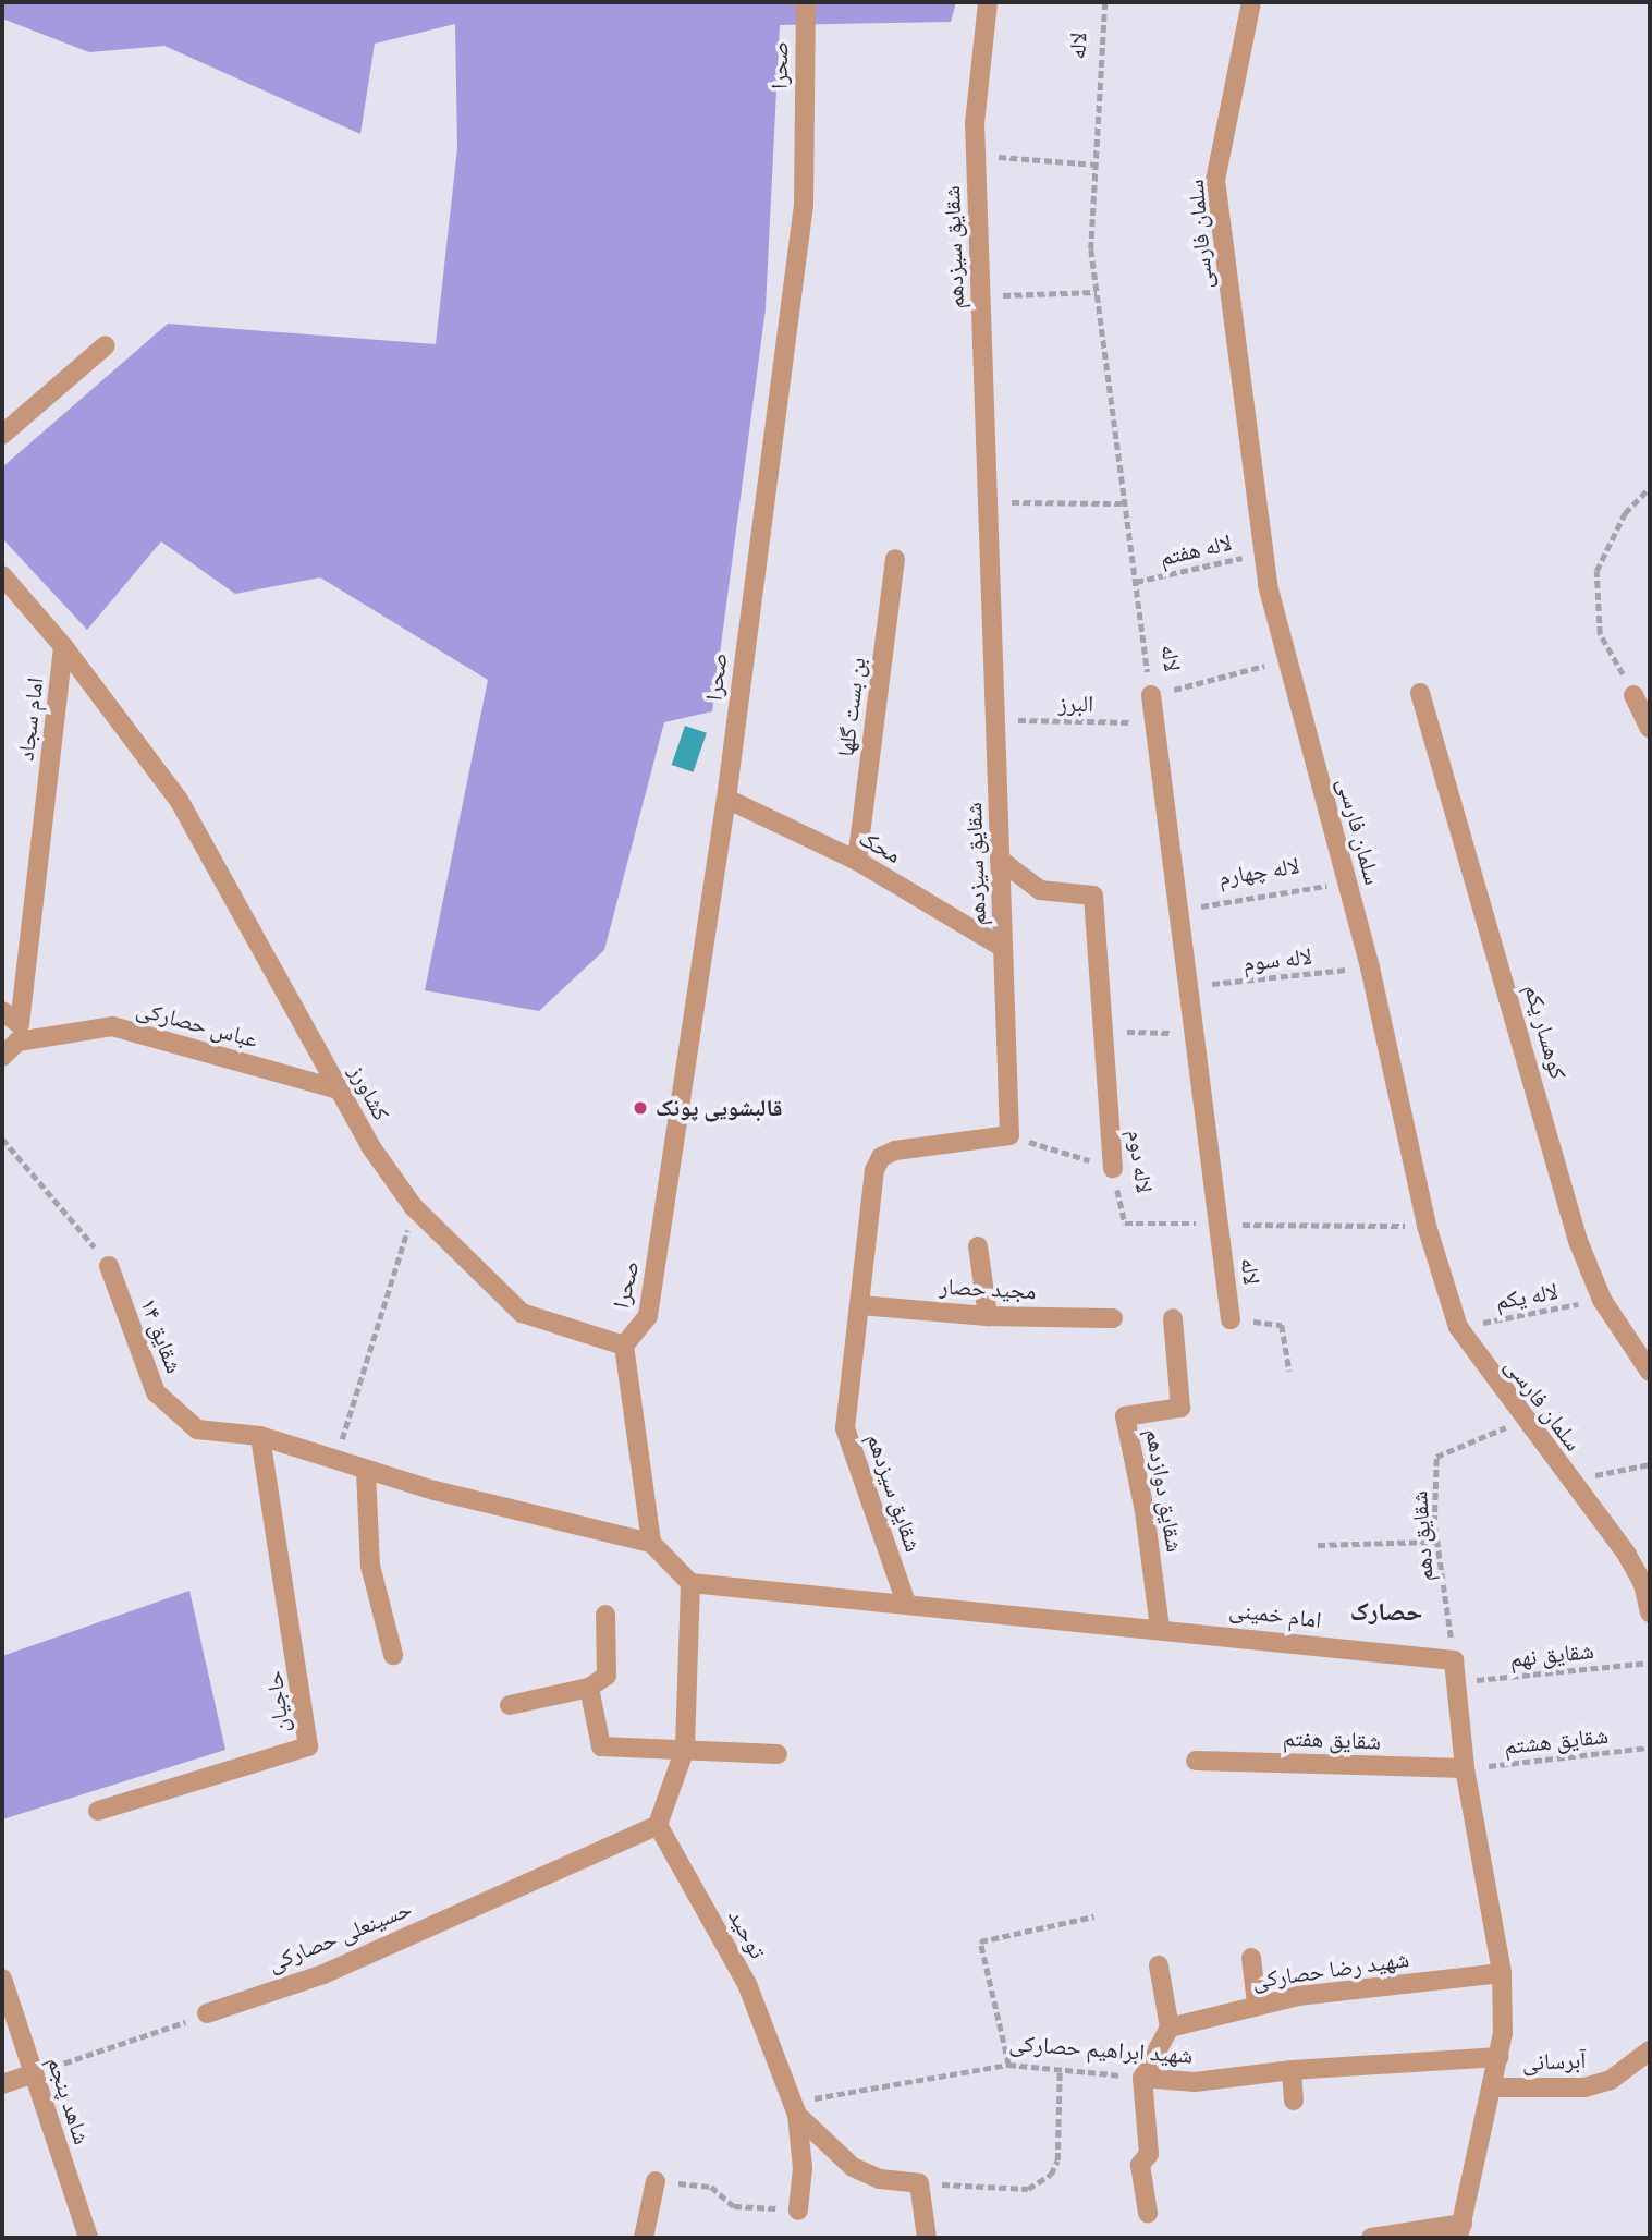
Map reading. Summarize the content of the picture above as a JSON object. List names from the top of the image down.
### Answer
{
  "streets": {
    "street": [
      "لاله",
      "صحرا",
      "سلمان فارسی",
      "شقایق سیزدهم",
      "بن بست گلها",
      "امام سجاد",
      "محک",
      "عباس حصارکی",
      "کوهسار یکم",
      "کشاورز",
      "لاله دوم",
      "مجید حصار",
      "شقایق ۱۴",
      "شقایق دوازدهم",
      "امام خمینی",
      "حاجیان",
      "شقایق هفتم",
      "توحید",
      "حسینعلی حصارکی",
      "شهید رضا حصارکی",
      "شهید ابراهیم حصارکی",
      "آبرسانی",
      "شاهد پنجم"
    ],
    "path": [
      "لاله هفتم",
      "البرز",
      "لاله چهارم",
      "لاله سوم",
      "لاله یکم",
      "شقایق دهم",
      "شقایق نهم",
      "شقایق هشتم"
    ]
  },
  "crossings": [
    ["لاله", "لاله هفتم"],
    ["لاله", "البرز"],
    ["لاله", "لاله چهارم"],
    ["لاله", "لاله سوم"],
    ["لاله", "لاله دوم"],
    ["صحرا", "محک"],
    ["صحرا", "کشاورز"],
    ["سلمان فارسی", "لاله هفتم"],
    ["سلمان فارسی", "لاله چهارم"],
    ["سلمان فارسی", "لاله سوم"],
    ["سلمان فارسی", "لاله دوم"],
    ["سلمان فارسی", "لاله یکم"],
    ["سلمان فارسی", "شقایق دهم"],
    ["شقایق سیزدهم", "البرز"],
    ["شقایق سیزدهم", "محک"],
    ["شقایق سیزدهم", "لاله دوم"],
    ["شقایق سیزدهم", "مجید حصار"],
    ["شقایق سیزدهم", "امام خمینی"],
    ["بن بست گلها", "محک"],
    ["امام سجاد", "کشاورز"],
    ["عباس حصارکی", "کشاورز"],
    ["کوهسار یکم", "لاله یکم"],
    ["شقایق ۱۴", "حاجیان"],
    ["شقایق دوازدهم", "امام خمینی"],
    ["شقایق دهم", "امام خمینی"],
    ["شقایق هفتم", "شقایق هشتم"],
    ["توحید", "حسینعلی حصارکی"],
    ["توحید", "شهید ابراهیم حصارکی"]
  ],
  "districts": ["حصارک"],
  "places": ["قالبشویی پونک"]
}
